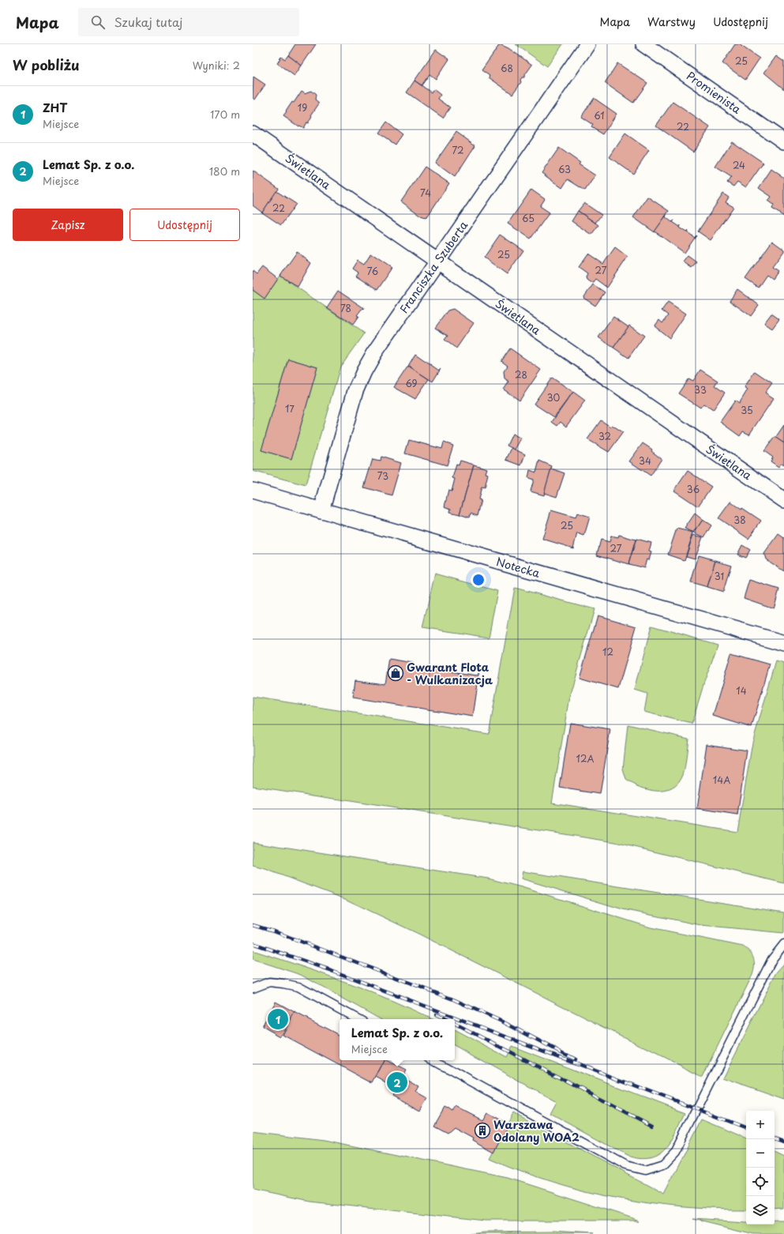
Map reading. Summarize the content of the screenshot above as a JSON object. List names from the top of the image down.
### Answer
{
  "streets": {
    "street": [
      "Promienista",
      "Świetlana",
      "Franciszka Szuberta",
      "Notecka"
    ]
  },
  "crossings": [
    ["Świetlana", "Franciszka Szuberta"],
    ["Franciszka Szuberta", "Notecka"]
  ],
  "places": {
    "shop": ["Gwarant Flota - Wulkanizacja"],
    "building": ["Warszawa Odolany WOA2"]
  },
  "house_numbers": [
    "25",
    "68",
    "19",
    "61",
    "22",
    "72",
    "24",
    "63",
    "74",
    "22",
    "65",
    "25",
    "27",
    "76",
    "78",
    "28",
    "69",
    "33",
    "30",
    "17",
    "35",
    "32",
    "34",
    "73",
    "36",
    "38",
    "25",
    "27",
    "31",
    "12",
    "14",
    "12A",
    "14A"
  ],
  "page": {
    "header": "Mapa",
    "search": "Szukaj tutaj",
    "nav": ["Mapa", "Warstwy", "Udostępnij"],
    "heading": ["W pobliżu", "Wyniki: 2"],
    "list": [
      {
        "mark": "1",
        "name": "ZHT",
        "note": "Miejsce",
        "value": "170 m"
      },
      {
        "mark": "2",
        "name": "Lemat Sp. z o.o.",
        "note": "Miejsce",
        "value": "180 m"
      }
    ],
    "buttons": ["Zapisz", "Udostępnij"],
    "pins": ["1", "2"],
    "popup": ["Lemat Sp. z o.o.", "Miejsce"],
    "map_buttons": ["+", "−"]
  }
}
